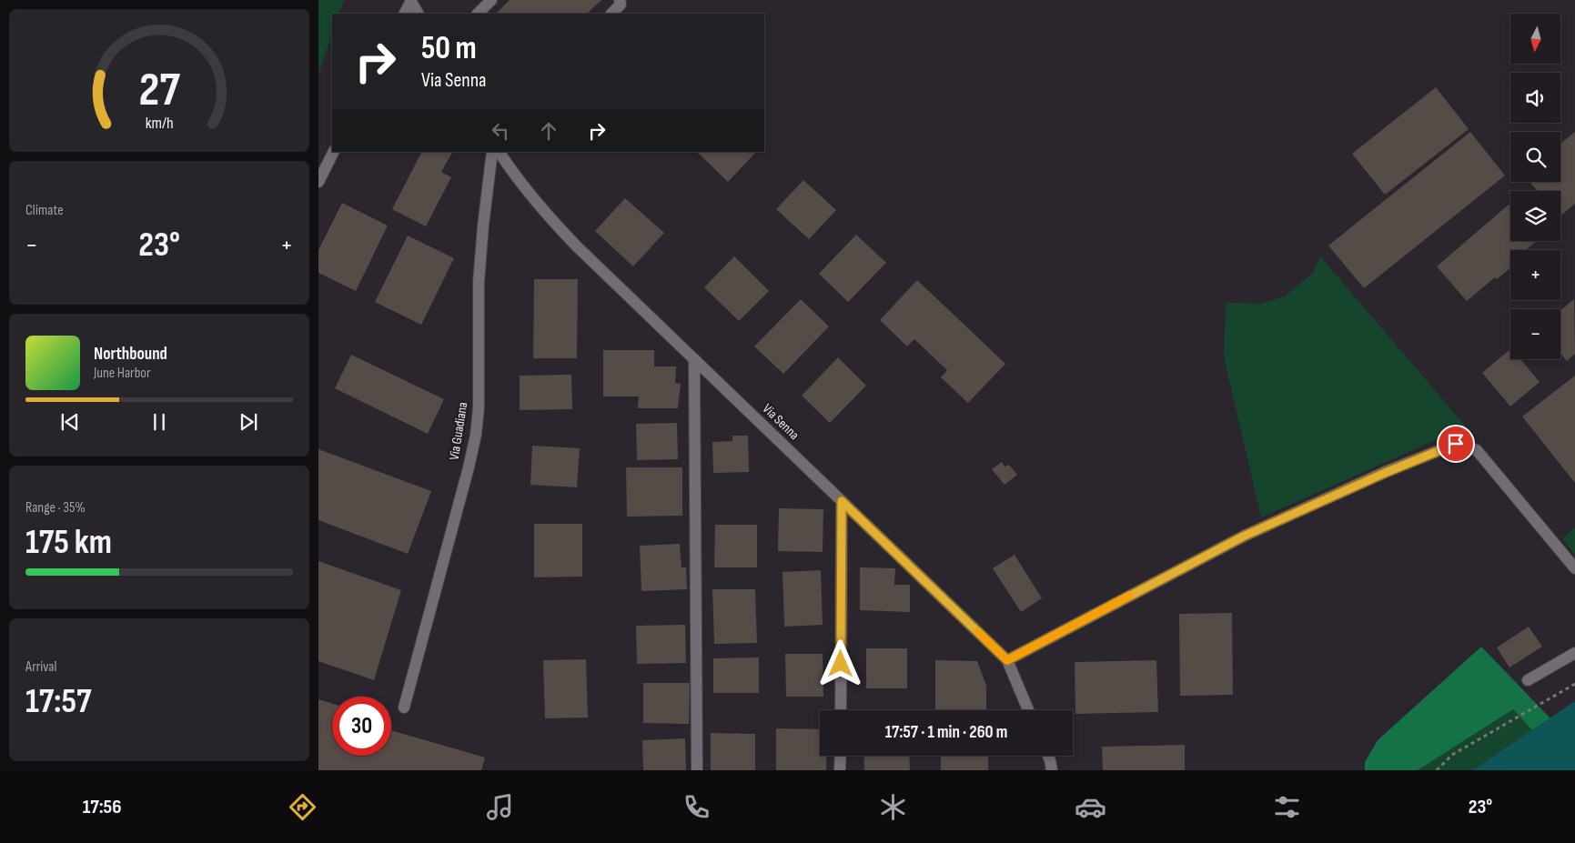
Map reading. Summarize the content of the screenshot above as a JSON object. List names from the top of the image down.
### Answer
{
  "streets": {
    "street": ["Via Senna", "Via Guadiana"]
  },
  "north": "bottom",
  "page": {
    "map_buttons": ["+", "−"],
    "turn": ["50 m", "Via Senna"],
    "tile": [
      "Climate",
      ["Range · 35%", "175 km"],
      ["Arrival", "17:57"]
    ],
    "heat": ["−", "23°", "+"],
    "song": ["Northbound", "June Harbor"],
    "limit": "30",
    "trip": "17:57 · 1 min · 260 m",
    "tabs": ["17:56", "23°"],
    "gauge": ["27", "km/h"]
  }
}
